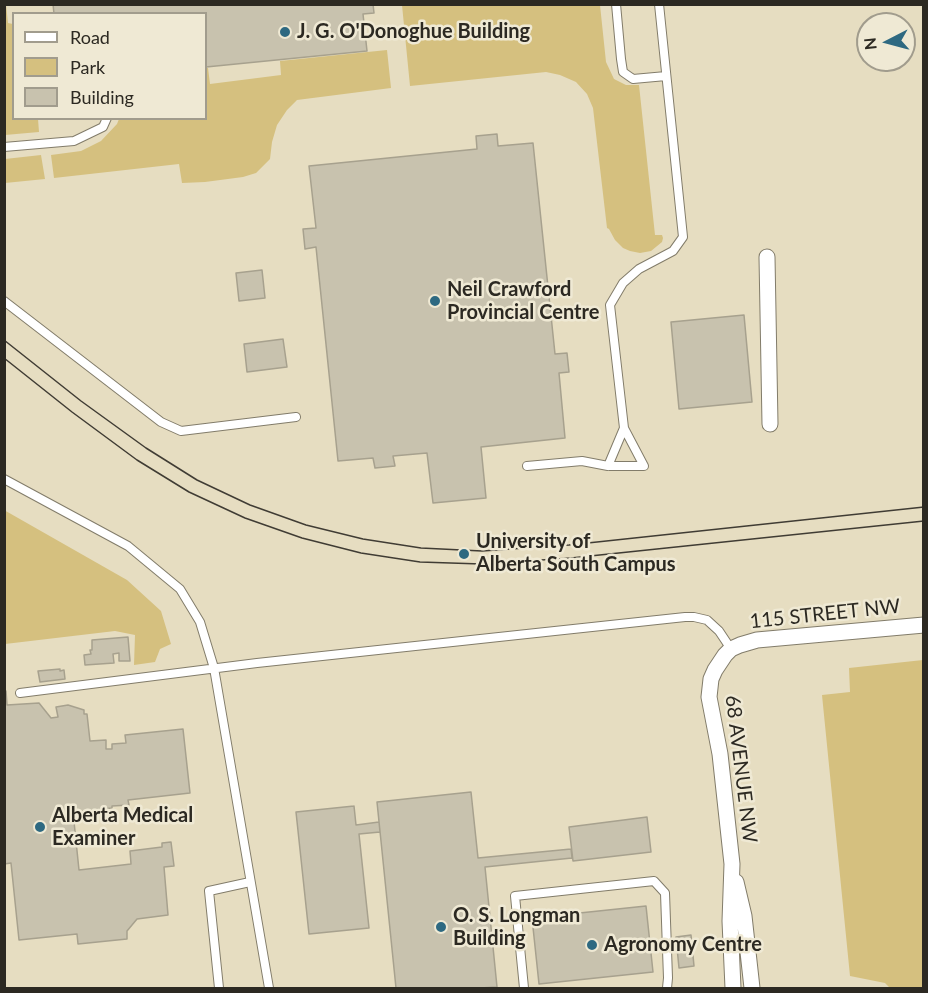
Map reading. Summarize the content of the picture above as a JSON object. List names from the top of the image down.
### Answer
{
  "streets": {
    "street": ["115 STREET NW", "68 AVENUE NW"]
  },
  "crossings": [
    ["115 STREET NW", "68 AVENUE NW"]
  ],
  "places": [
    "J. G. O'Donoghue Building",
    "Neil Crawford Provincial Centre",
    "University of Alberta South Campus",
    "Alberta Medical Examiner",
    "O. S. Longman Building",
    "Agronomy Centre"
  ],
  "legend": ["Road", "Park", "Building"],
  "north": "left"
}
